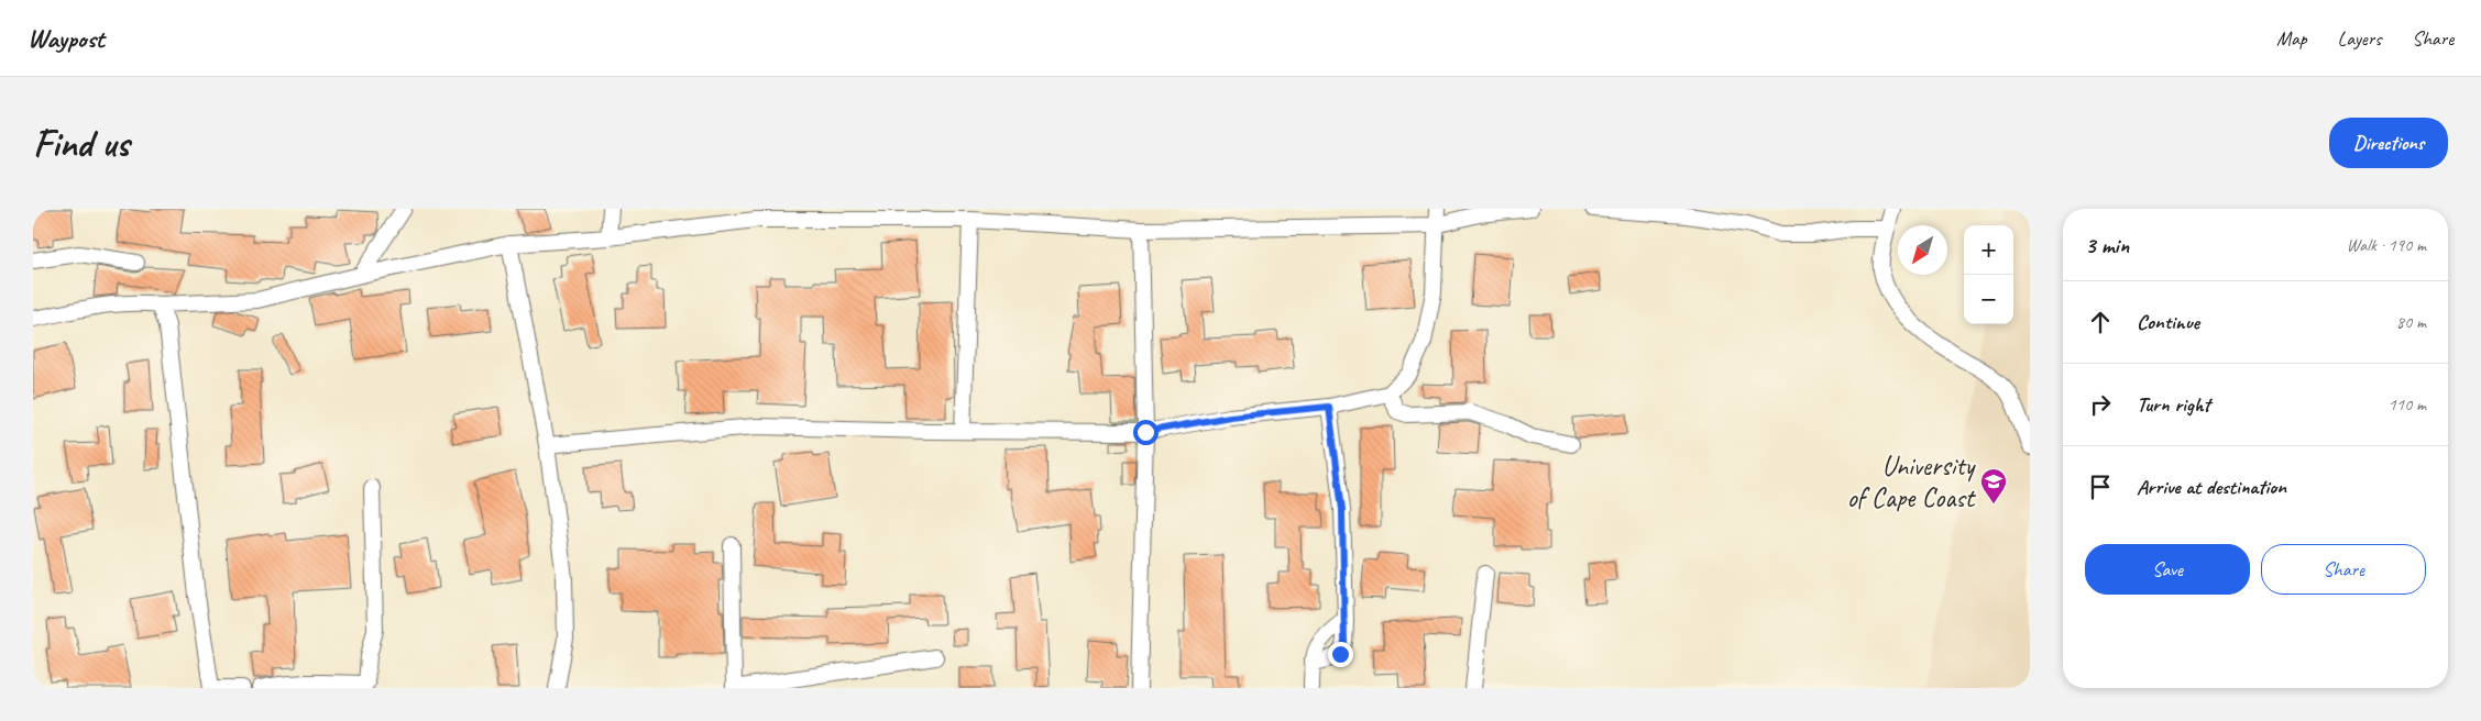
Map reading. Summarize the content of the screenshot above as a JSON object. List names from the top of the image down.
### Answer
{
  "places": {
    "school or university": ["University of Cape Coast"]
  },
  "north": "bottom left",
  "page": {
    "header": "Waypost",
    "nav": ["Map", "Layers", "Share"],
    "buttons": [
      "Directions",
      ["Save", "Share"]
    ],
    "title": "Find us",
    "heading": ["3 min", "Walk · 190 m"],
    "map_buttons": ["+", "−"],
    "list": [
      ["Continue", "80 m"],
      ["Turn right", "110 m"],
      "Arrive at destination"
    ]
  }
}
